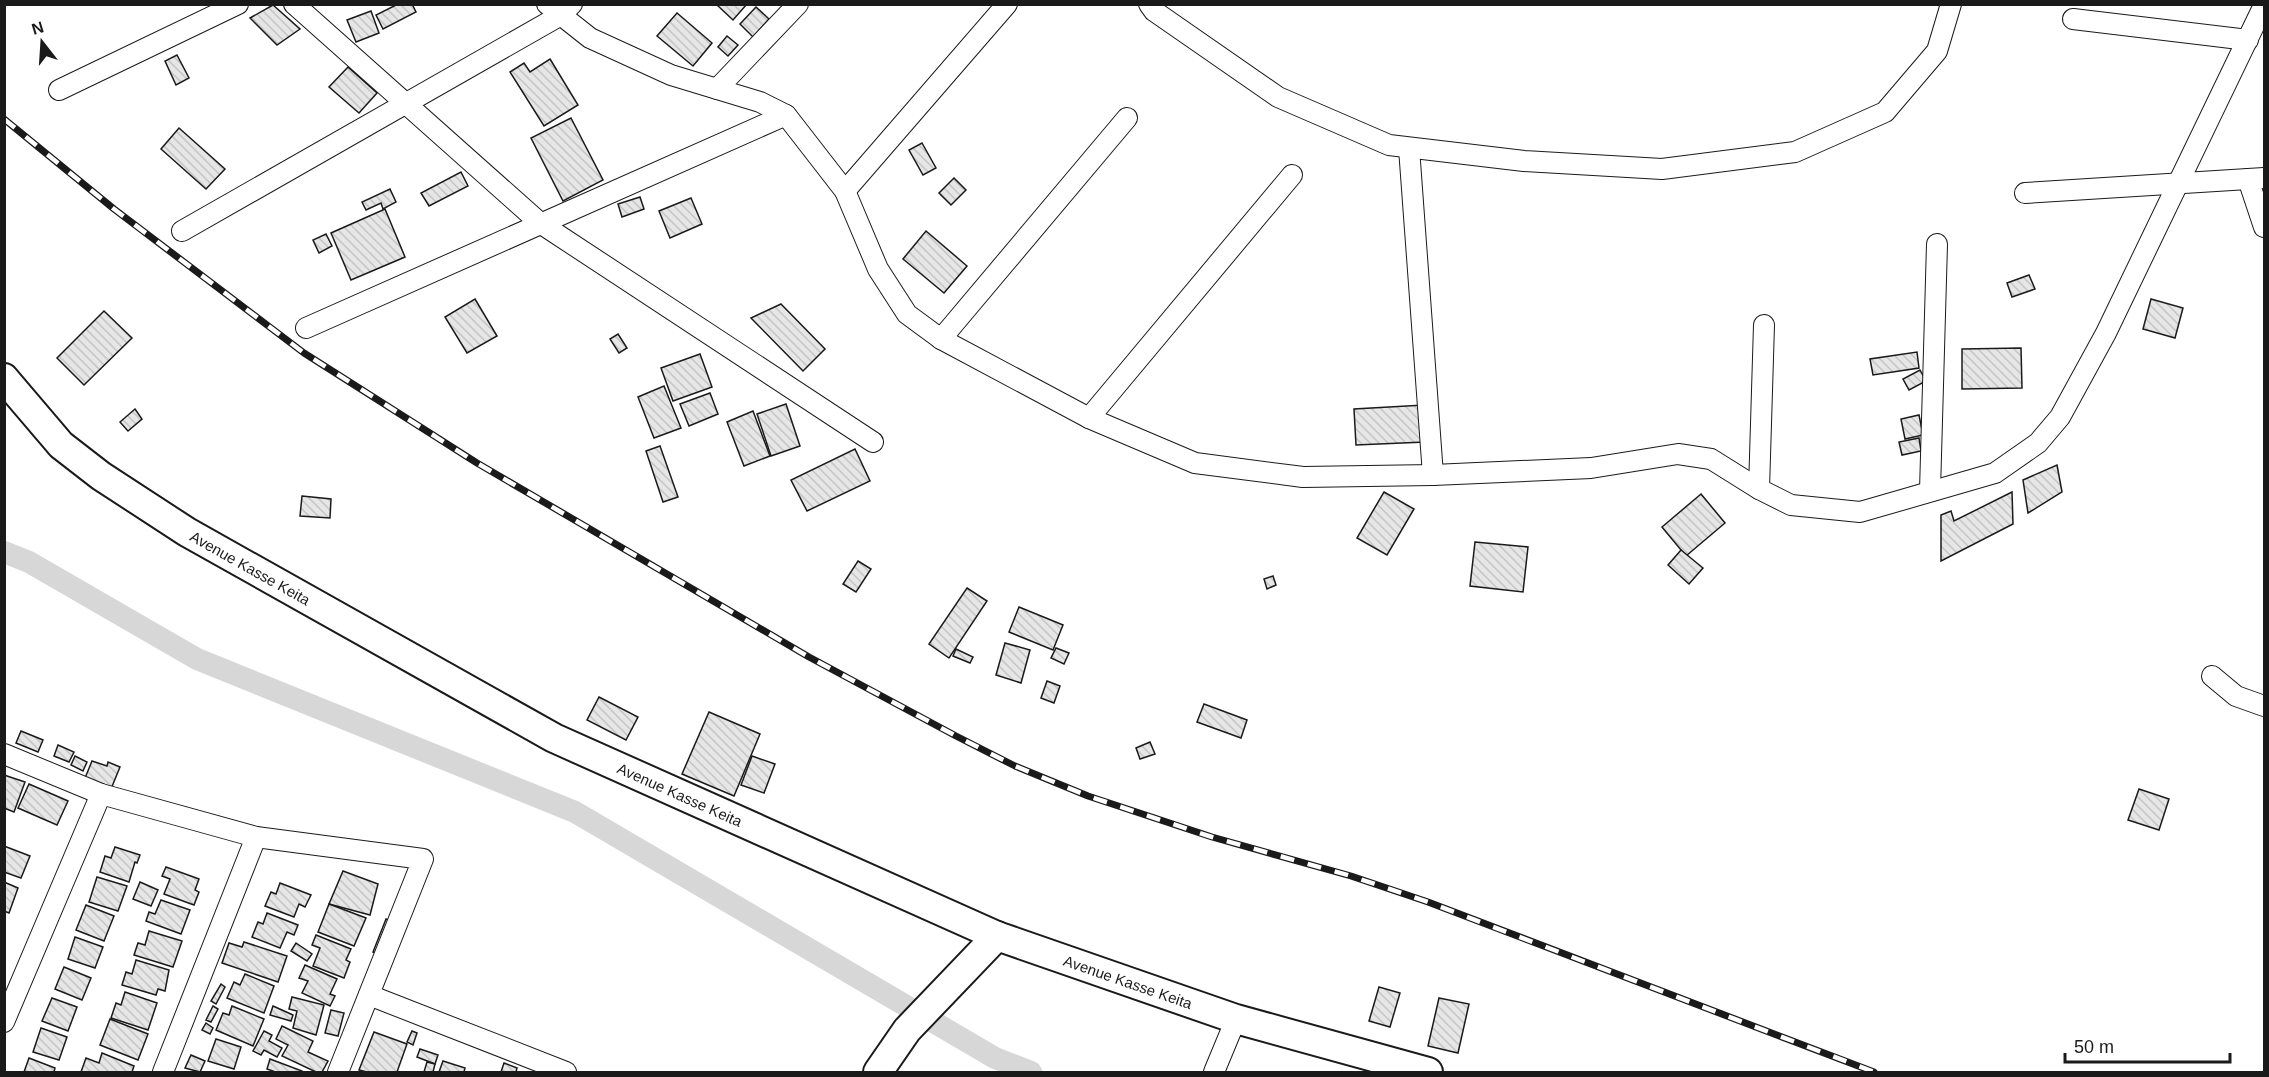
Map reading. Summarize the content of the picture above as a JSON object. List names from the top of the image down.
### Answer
{
  "streets": {
    "main road": ["Avenue Kasse Keita"]
  },
  "scale_bar": "50 m",
  "north": "top"
}
